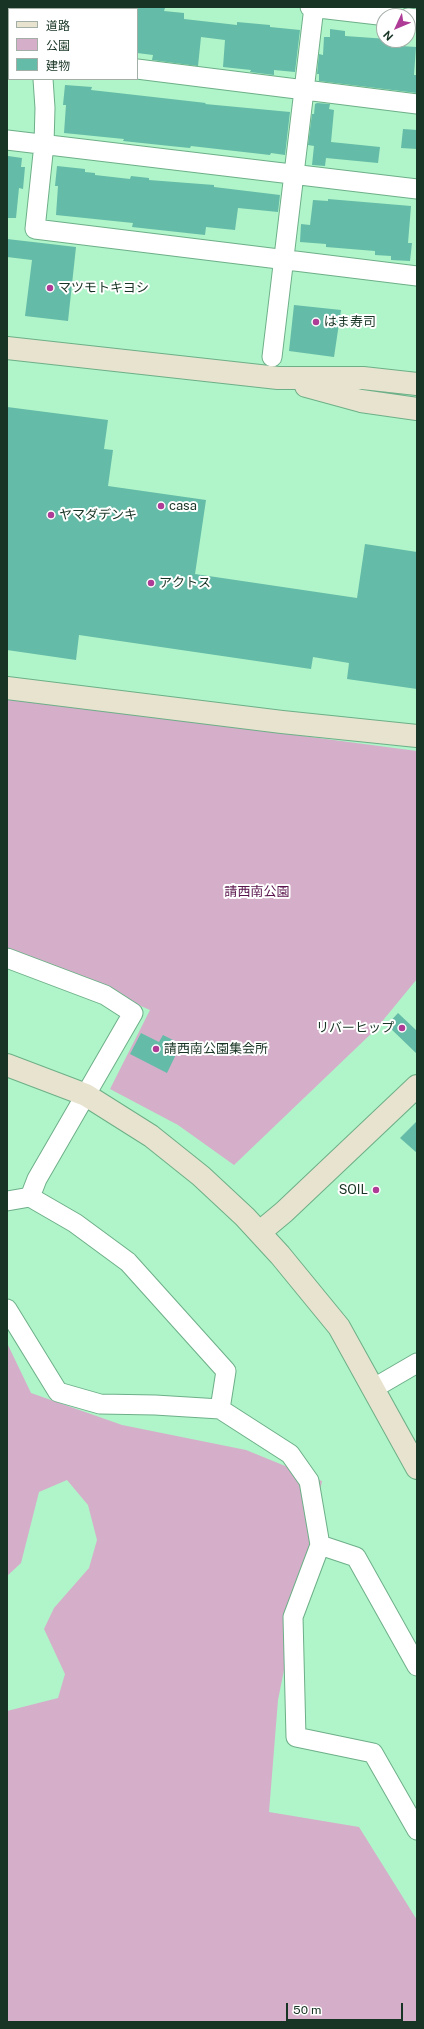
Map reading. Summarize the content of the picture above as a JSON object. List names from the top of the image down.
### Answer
{
  "parks": ["請西南公園"],
  "places": [
    "マツモトキヨシ",
    "はま寿司",
    "casa",
    "ヤマダデンキ",
    "アクトス",
    "リバーヒップ",
    "請西南公園集会所",
    "SOIL"
  ],
  "legend": ["道路", "公園", "建物"],
  "scale_bar": "50 m",
  "north": "bottom left"
}
